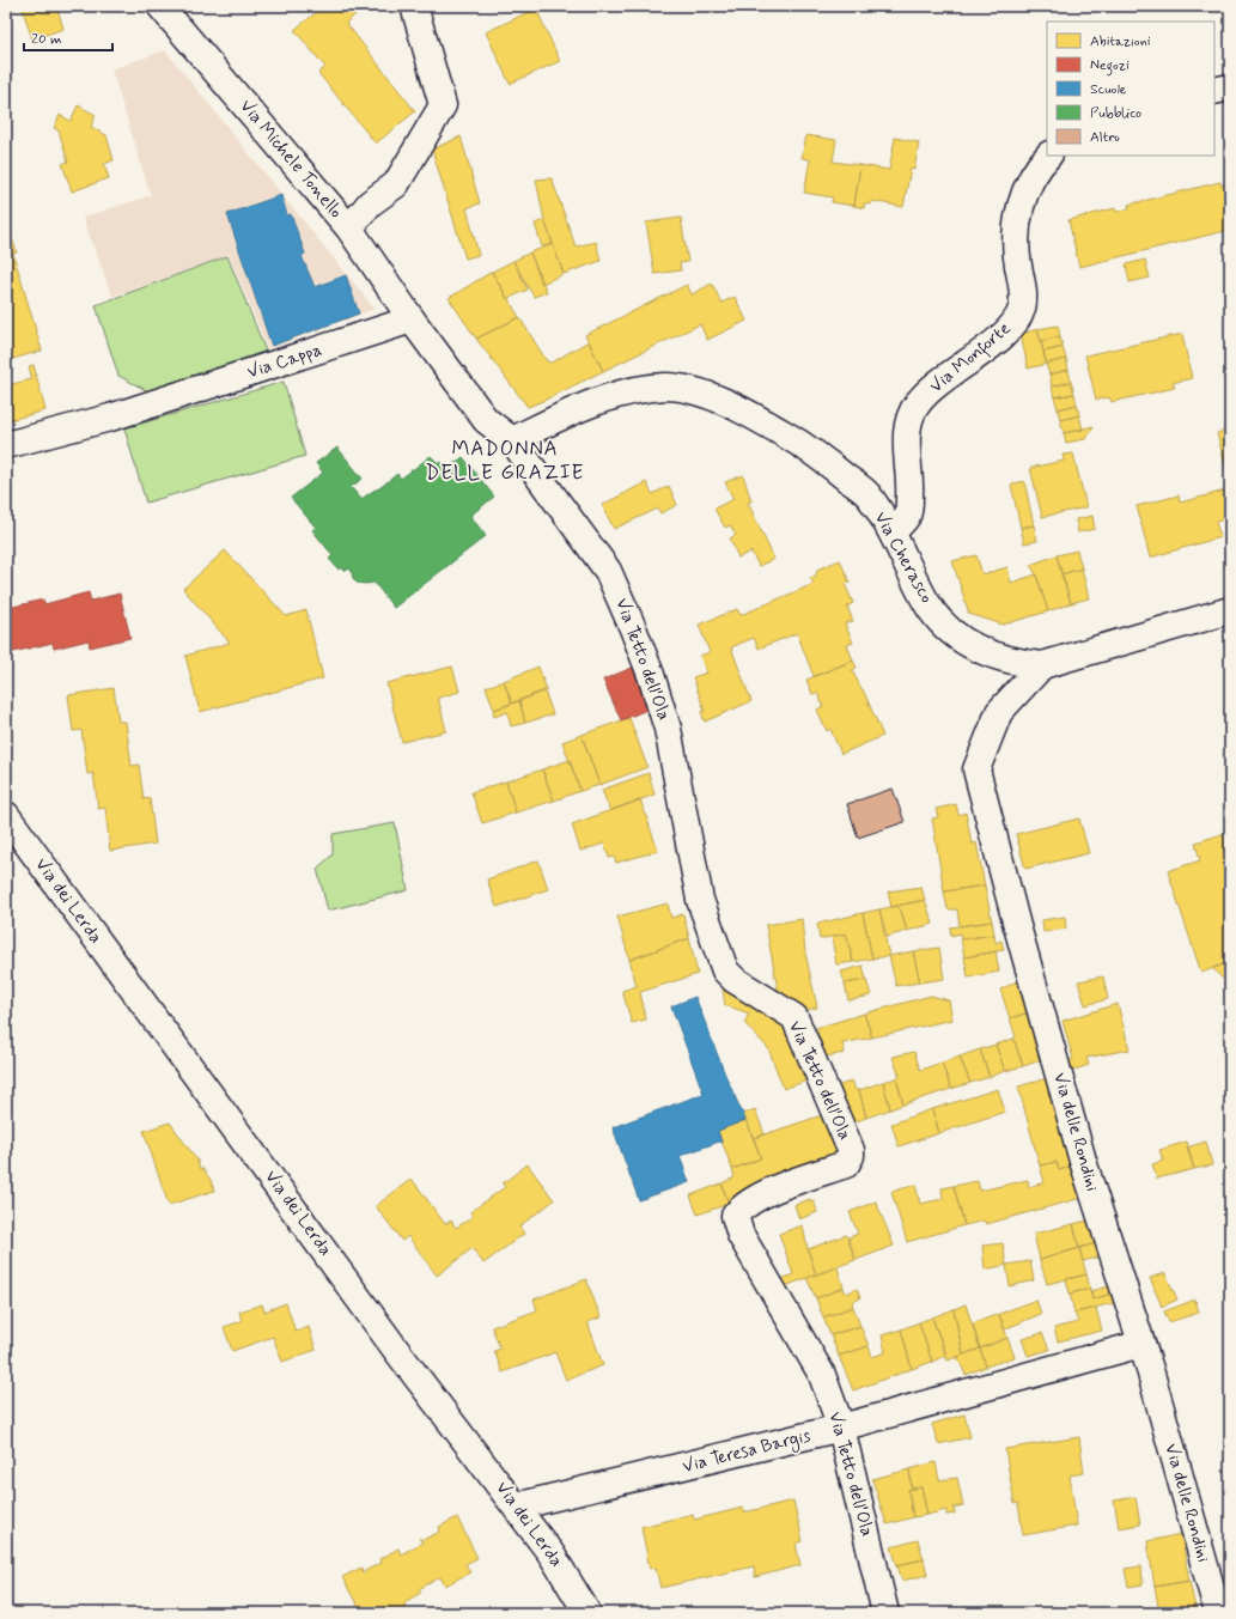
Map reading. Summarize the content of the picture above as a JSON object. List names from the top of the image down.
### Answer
{
  "streets": {
    "street": [
      "Via Michele Tonello",
      "Via Monforte",
      "Via Cappa",
      "Via Cherasco",
      "Via Tetto dell'Ola",
      "Via dei Lerda",
      "Via delle Rondini",
      "Via Teresa Bargis"
    ]
  },
  "crossings": [
    ["Via Michele Tonello", "Via Cappa"],
    ["Via Monforte", "Via Cherasco"],
    ["Via Cherasco", "Via Tetto dell'Ola"],
    ["Via Cherasco", "Via delle Rondini"],
    ["Via Tetto dell'Ola", "Via Teresa Bargis"],
    ["Via dei Lerda", "Via Teresa Bargis"],
    ["Via delle Rondini", "Via Teresa Bargis"]
  ],
  "districts": ["MADONNA DELLE GRAZIE"],
  "legend": [
    "Abitazioni",
    "Negozi",
    "Scuole",
    "Pubblico",
    "Altro"
  ],
  "scale_bar": "20 m"
}
